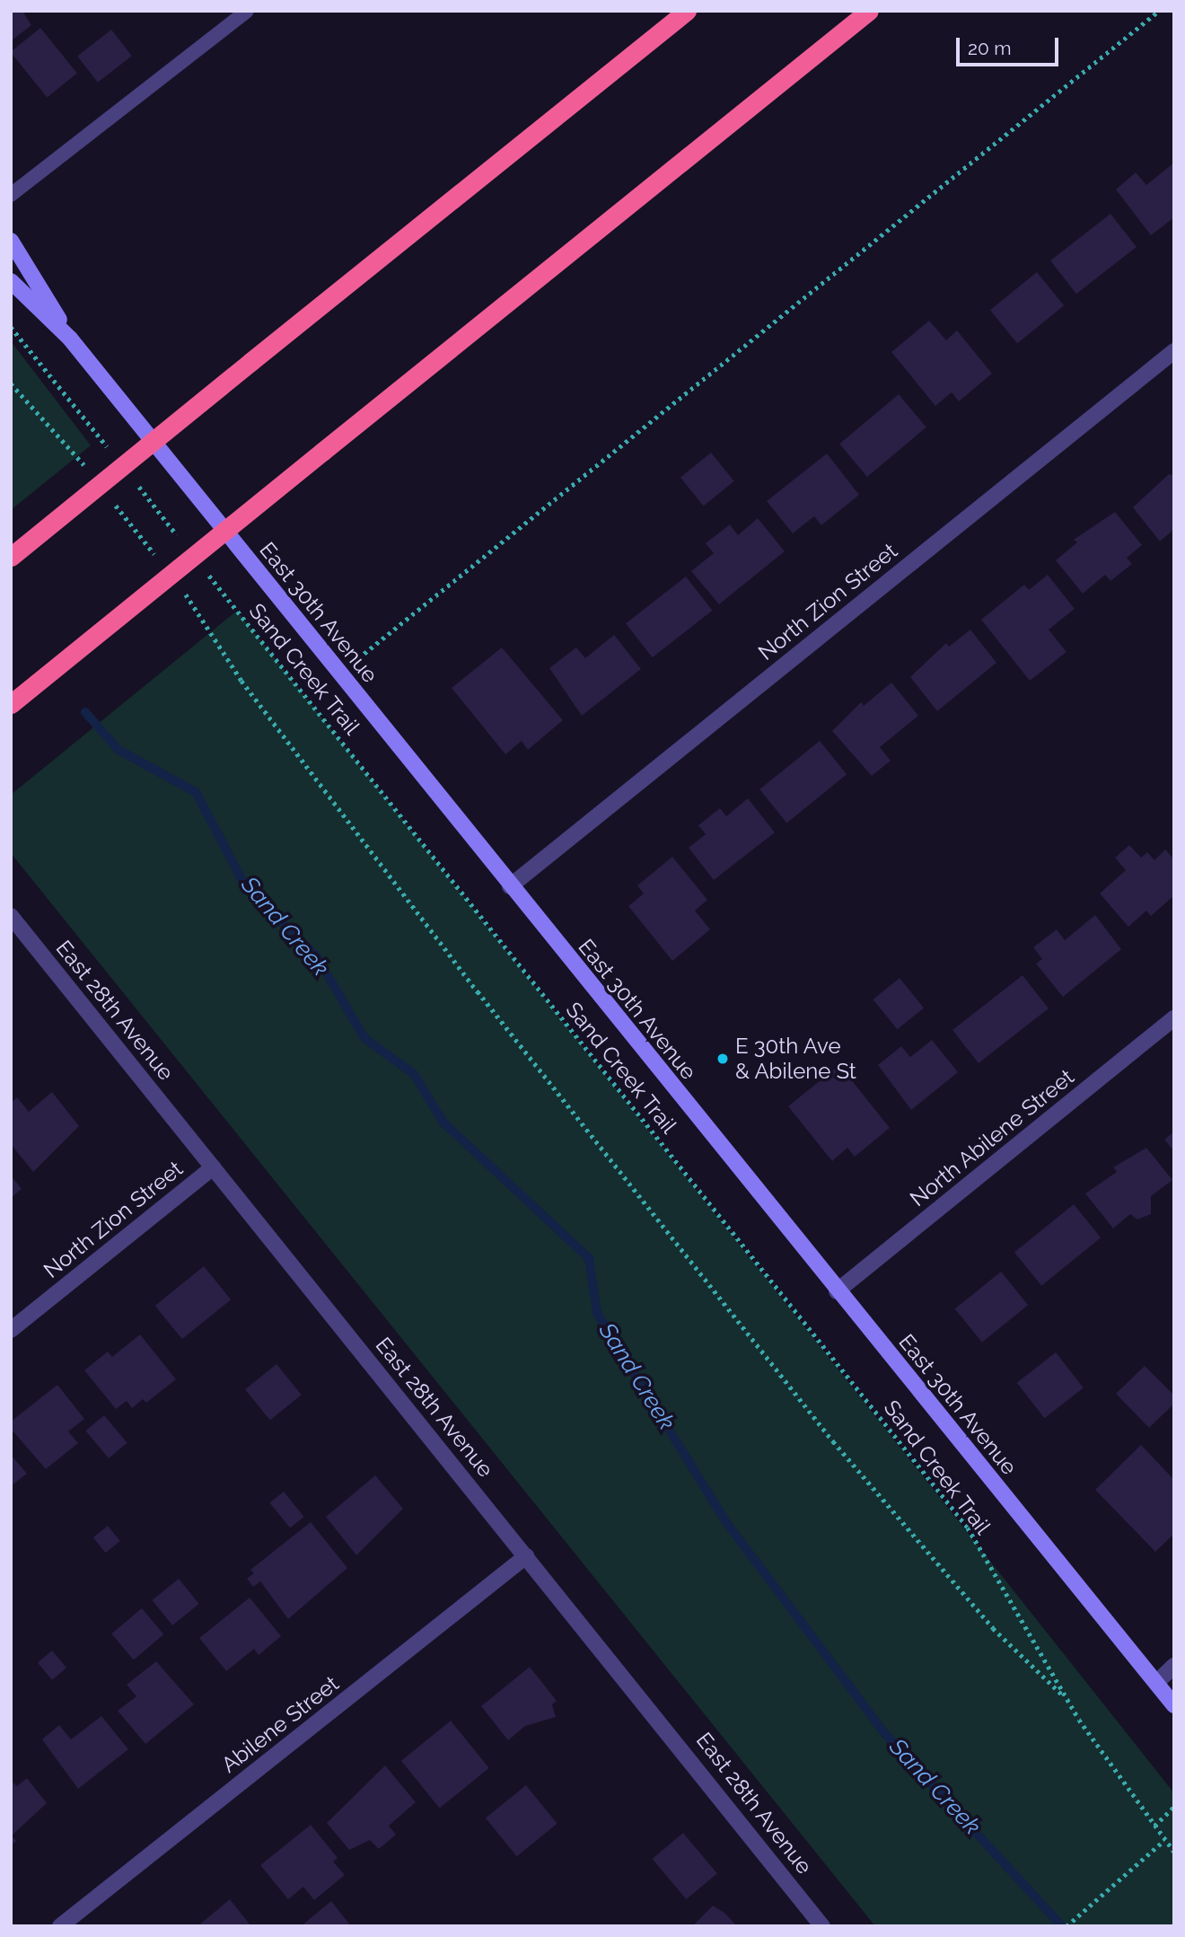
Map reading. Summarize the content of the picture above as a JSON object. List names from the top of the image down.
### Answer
{
  "streets": {
    "street": [
      "North Zion Street",
      "East 30th Avenue",
      "East 28th Avenue",
      "North Abilene Street",
      "Abilene Street"
    ],
    "path": ["Sand Creek Trail"]
  },
  "crossings": [
    ["North Zion Street", "East 30th Avenue"],
    ["North Zion Street", "East 28th Avenue"],
    ["East 30th Avenue", "North Abilene Street"],
    ["East 28th Avenue", "Abilene Street"]
  ],
  "water": ["Sand Creek"],
  "places": ["E 30th Ave & Abilene St"],
  "scale_bar": "20 m"
}
